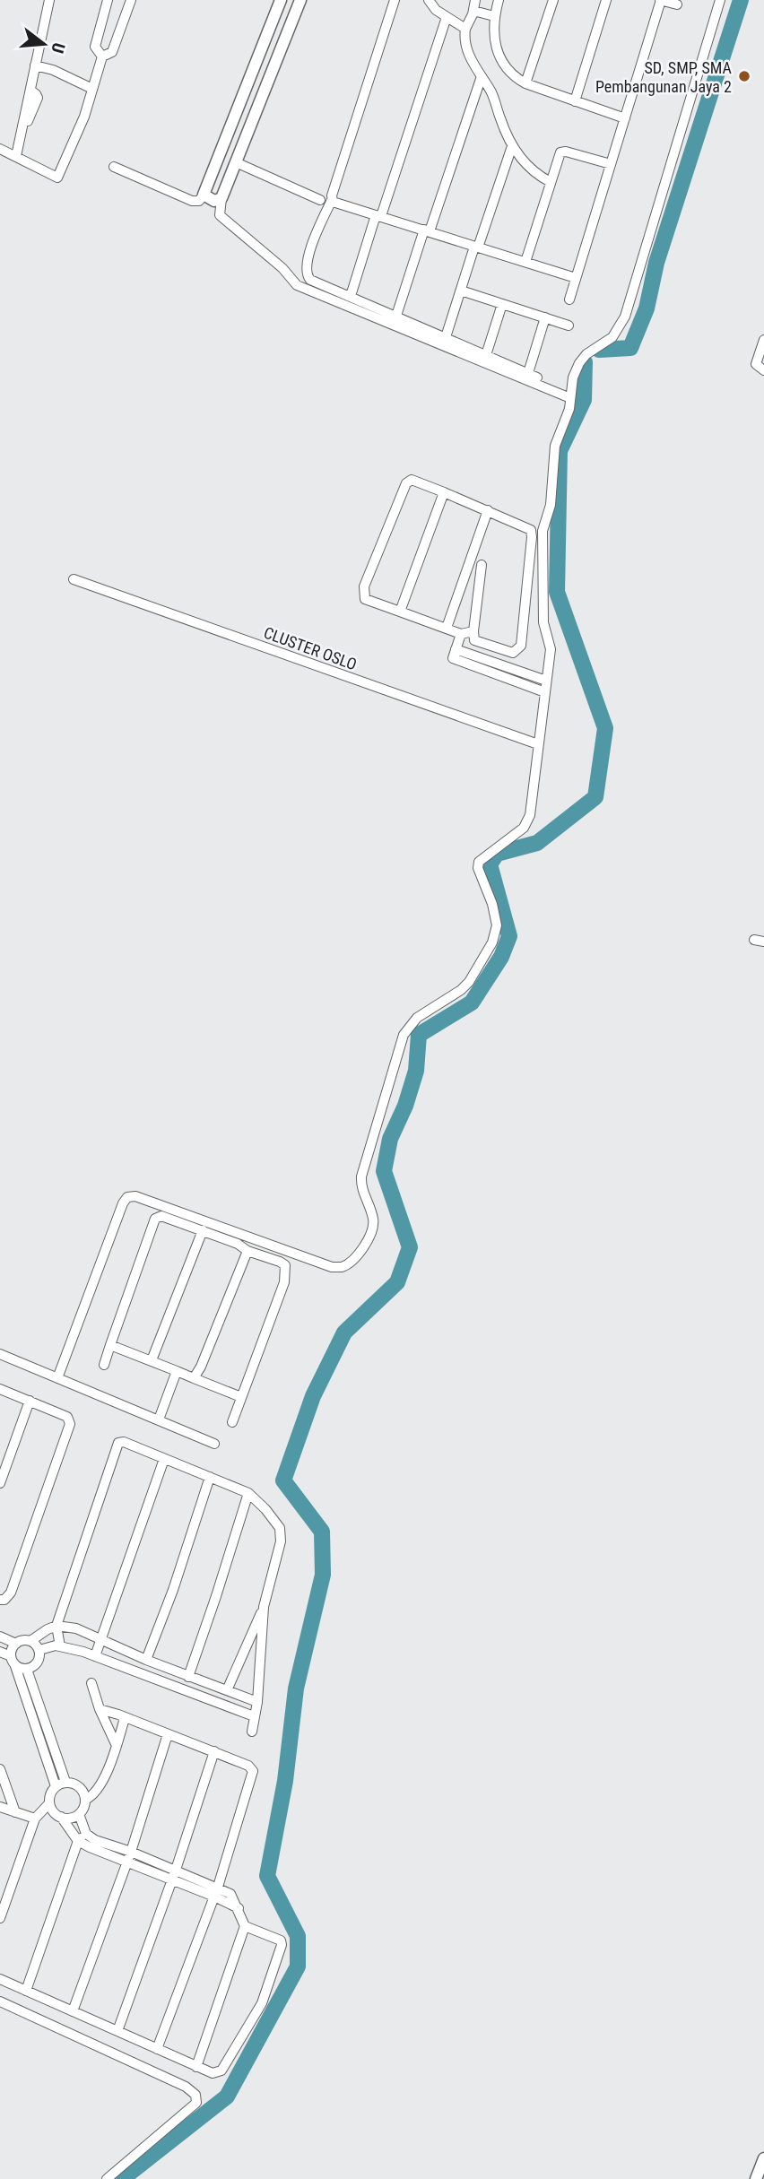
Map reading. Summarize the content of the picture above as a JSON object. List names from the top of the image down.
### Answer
{
  "streets": {
    "street": ["CLUSTER OSLO"]
  },
  "places": ["SD, SMP, SMA Pembangunan Jaya 2"],
  "north": "right"
}
